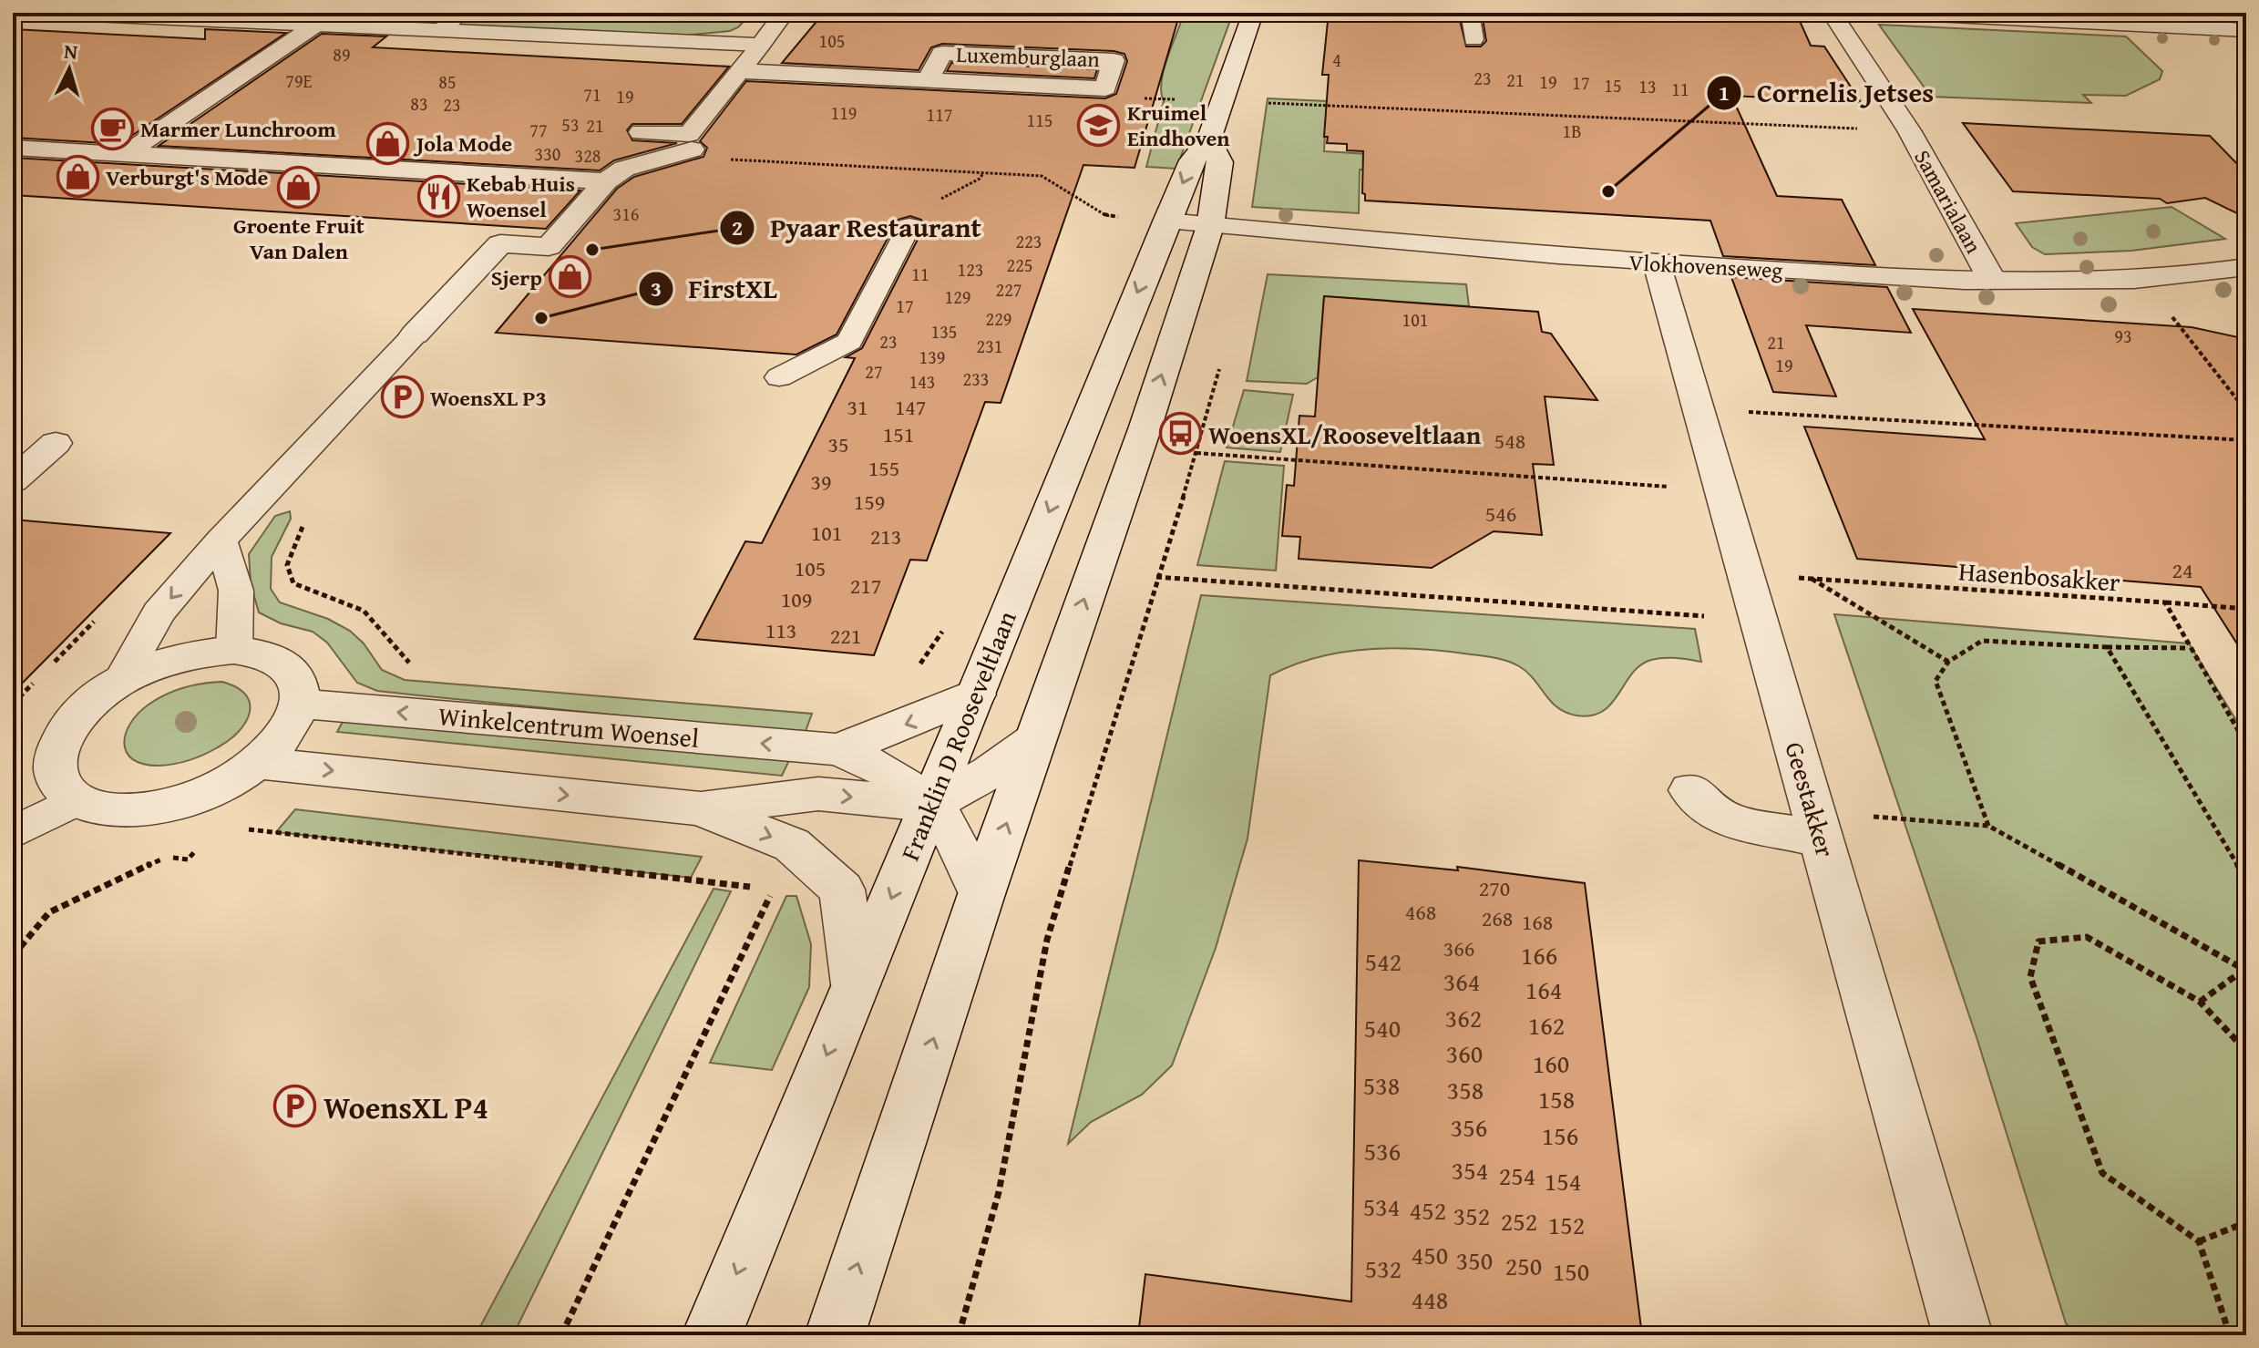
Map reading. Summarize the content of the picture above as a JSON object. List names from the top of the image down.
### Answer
{
  "streets": {
    "street": [
      "Luxemburglaan",
      "Samarialaan",
      "Vlokhovenseweg",
      "Winkelcentrum Woensel",
      "Franklin D Rooseveltlaan",
      "Geestakker"
    ],
    "path": ["Hasenbosakker"]
  },
  "crossings": [
    ["Samarialaan", "Vlokhovenseweg"],
    ["Vlokhovenseweg", "Franklin D Rooseveltlaan"],
    ["Vlokhovenseweg", "Geestakker"],
    ["Hasenbosakker", "Geestakker"],
    ["Winkelcentrum Woensel", "Franklin D Rooseveltlaan"]
  ],
  "places": {
    "school or university": ["Kruimel Eindhoven"],
    "cafe": ["Marmer Lunchroom"],
    "shop": [
      "Jola Mode",
      "Verburgt's Mode",
      "Groente Fruit Van Dalen",
      "Sjerp"
    ],
    "other": ["Cornelis Jetses", "Pyaar Restaurant", "FirstXL"],
    "restaurant": ["Kebab Huis Woensel"],
    "parking": ["WoensXL P3", "WoensXL P4"],
    "bus stop": ["WoensXL/Rooseveltlaan"]
  },
  "house_numbers": [
    "105",
    "89",
    "4",
    "23",
    "21",
    "79E",
    "85",
    "19",
    "17",
    "15",
    "13",
    "11",
    "71",
    "19",
    "83",
    "23",
    "119",
    "117",
    "115",
    "53",
    "21",
    "77",
    "1B",
    "330",
    "328",
    "316",
    "223",
    "225",
    "123",
    "11",
    "227",
    "129",
    "17",
    "229",
    "101",
    "135",
    "93",
    "23",
    "21",
    "231",
    "139",
    "19",
    "27",
    "233",
    "143",
    "31",
    "147",
    "151",
    "548",
    "35",
    "155",
    "39",
    "159",
    "546",
    "101",
    "213",
    "105",
    "24",
    "217",
    "109",
    "113",
    "221",
    "270",
    "468",
    "268",
    "168",
    "366",
    "166",
    "542",
    "364",
    "164",
    "362",
    "162",
    "540",
    "360",
    "160",
    "538",
    "358",
    "158",
    "356",
    "156",
    "536",
    "354",
    "254",
    "154",
    "534",
    "452",
    "352",
    "252",
    "152",
    "450",
    "350",
    "250",
    "532",
    "150",
    "448"
  ],
  "north": "top"
}
